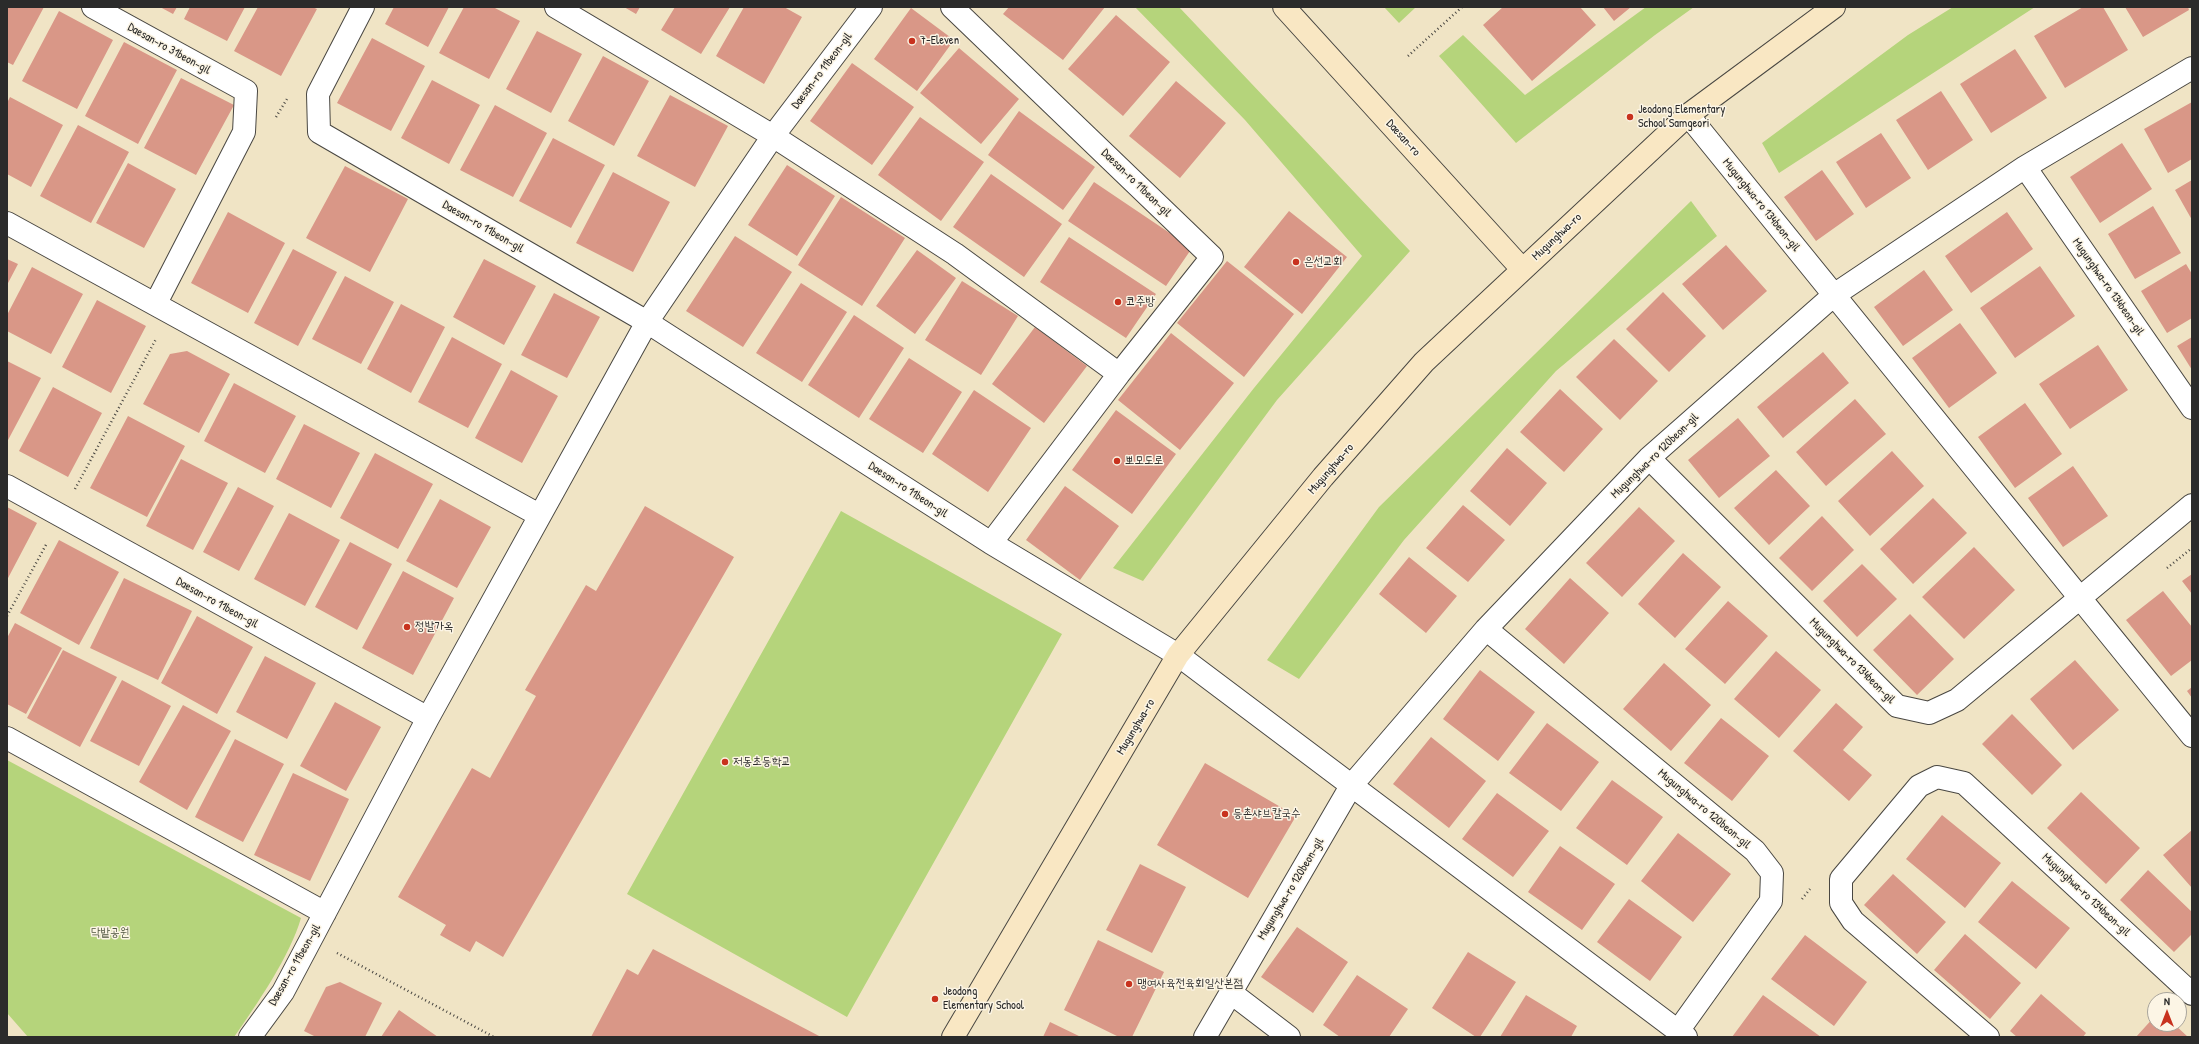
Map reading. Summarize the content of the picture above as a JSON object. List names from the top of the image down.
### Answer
{
  "streets": {
    "main road": ["Daesan-ro", "Mugunghwa-ro"],
    "street": [
      "Daesan-ro 31beon-gil",
      "Daesan-ro 11beon-gil",
      "Mugunghwa-ro 134beon-gil",
      "Mugunghwa-ro 120beon-gil"
    ]
  },
  "crossings": [
    ["Daesan-ro 11beon-gil", "Mugunghwa-ro 120beon-gil"],
    ["Daesan-ro", "Mugunghwa-ro"],
    ["Mugunghwa-ro 134beon-gil", "Mugunghwa-ro"],
    ["Mugunghwa-ro 134beon-gil", "Mugunghwa-ro 120beon-gil"],
    ["Mugunghwa-ro", "Mugunghwa-ro 120beon-gil"]
  ],
  "parks": ["닥밭공원"],
  "places": [
    "7-Eleven",
    "Jeodong Elementary School Samgeori",
    "은선교회",
    "코주방",
    "뽀모도로",
    "정발가옥",
    "저동초등학교",
    "등촌샤브칼국수",
    "맹여사육전육회일산본점",
    "Jeodong Elementary School"
  ],
  "north": "top"
}
